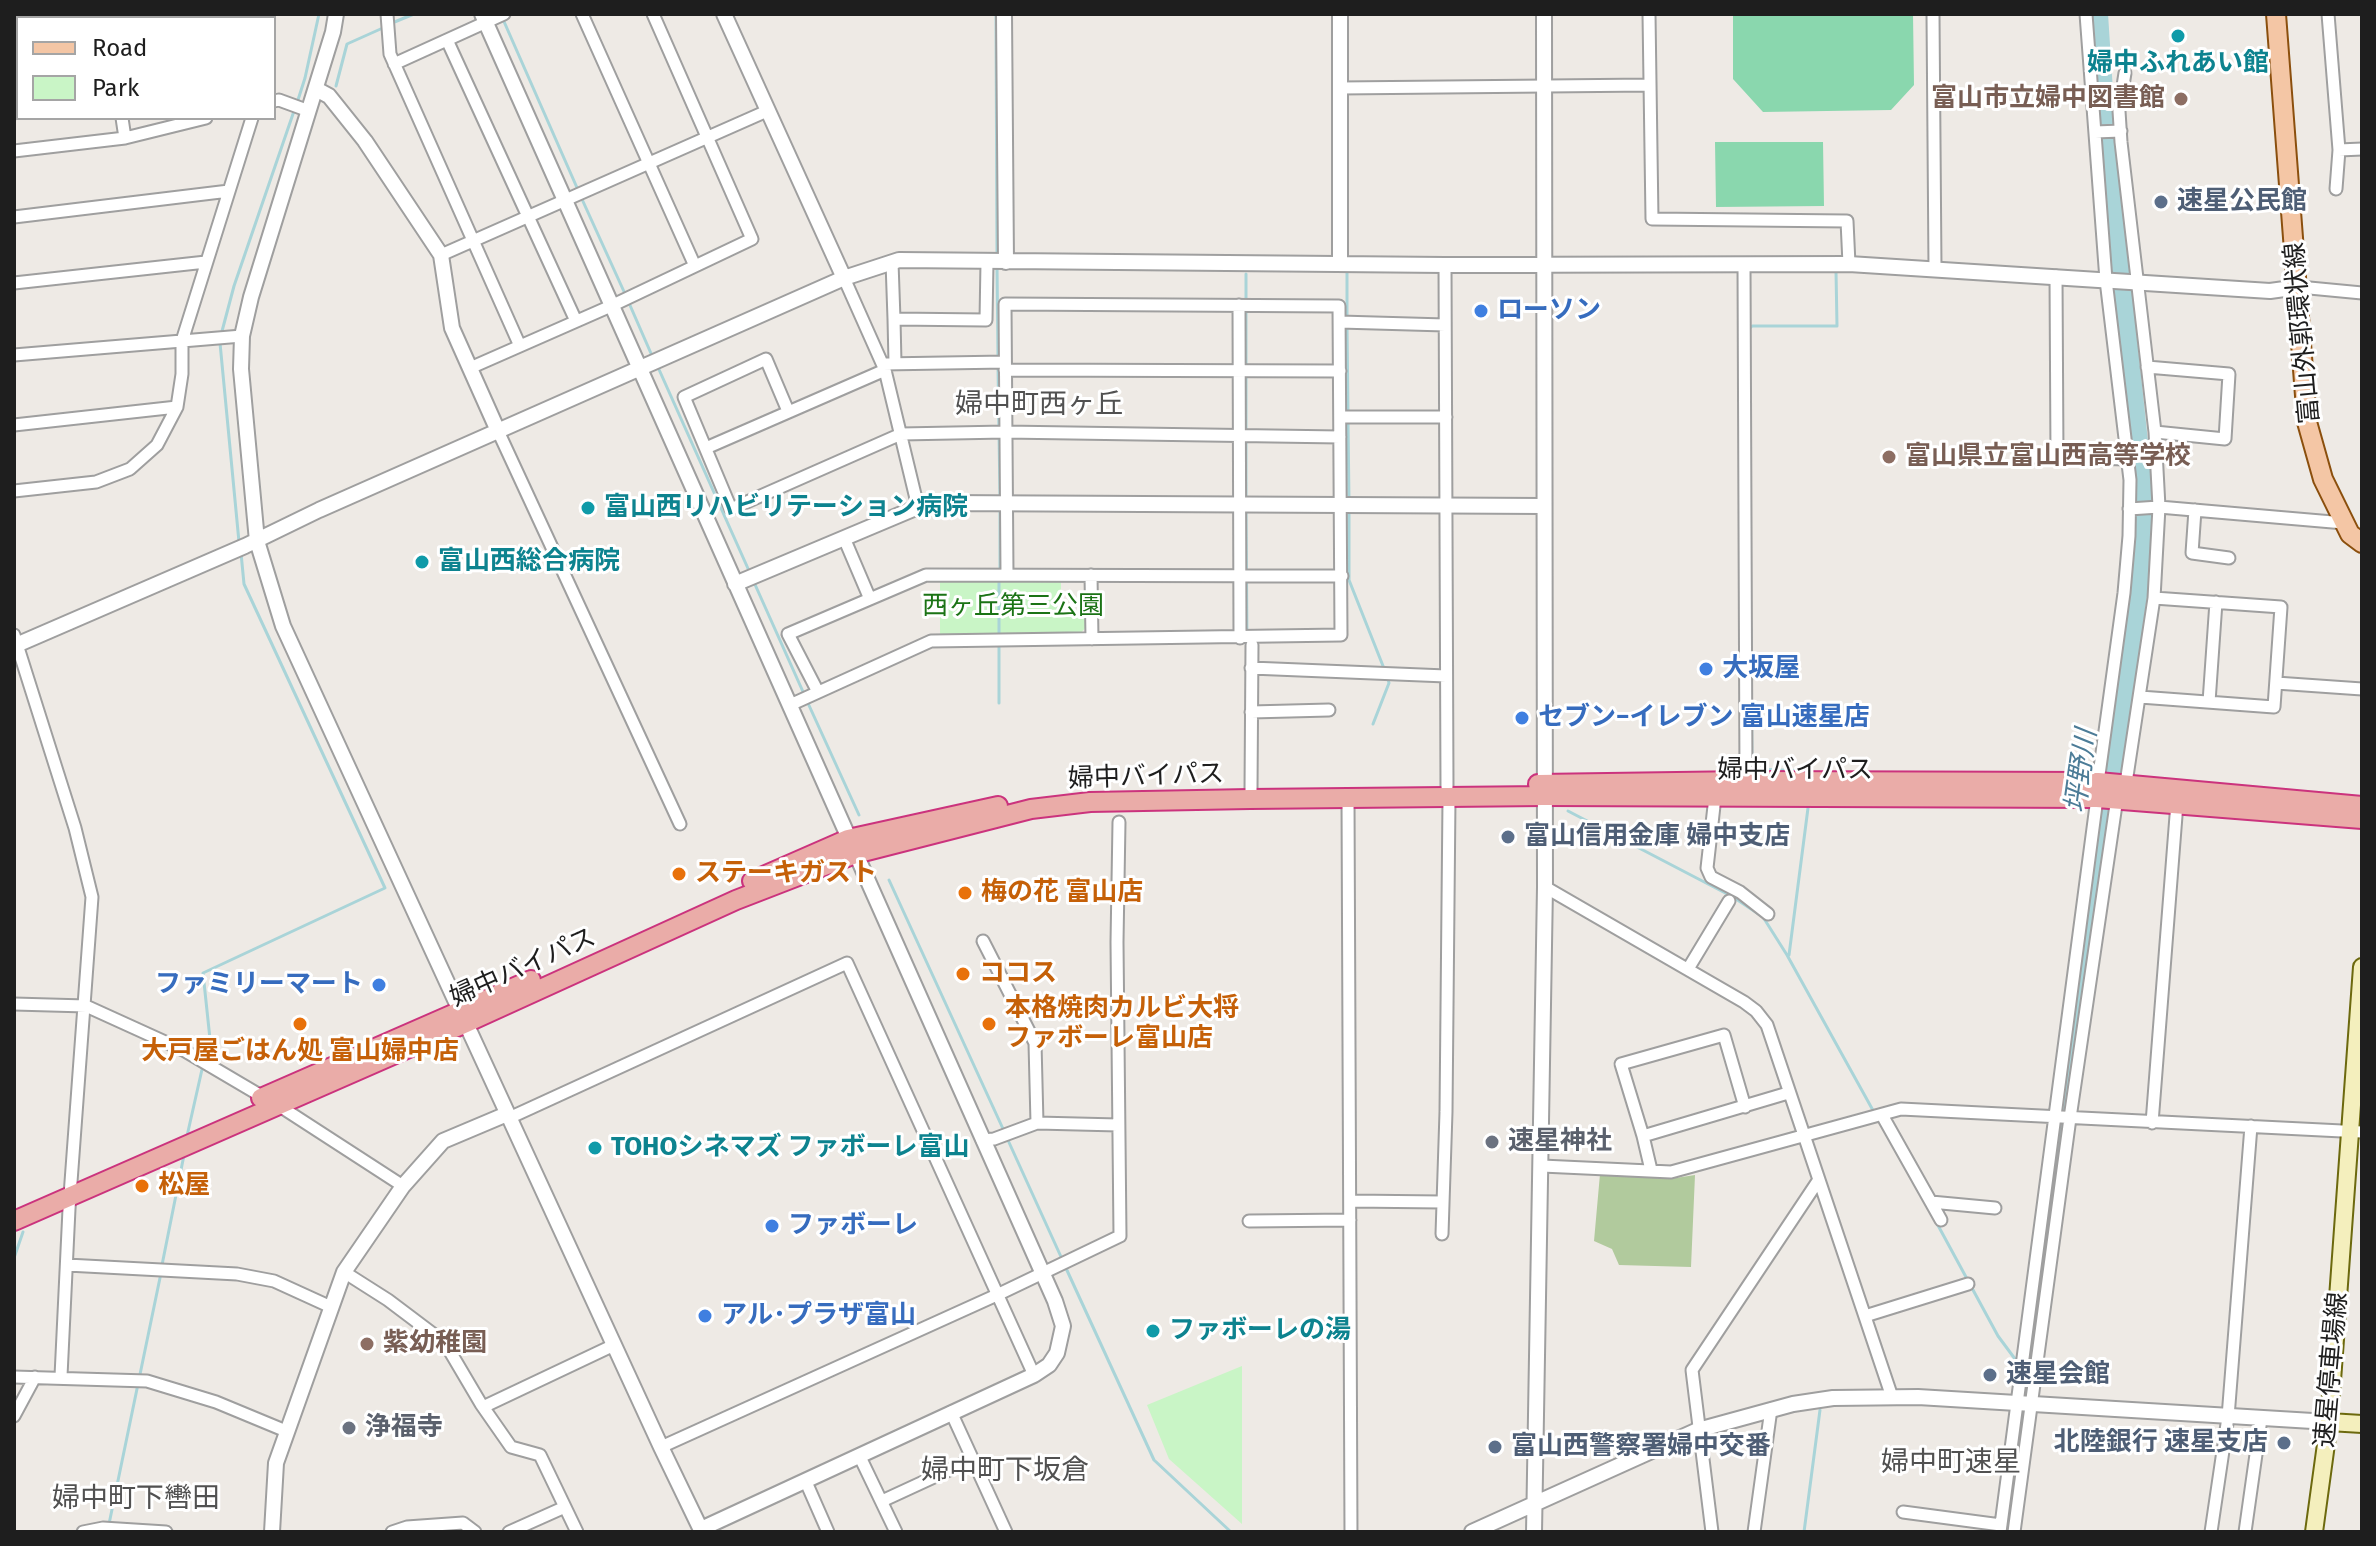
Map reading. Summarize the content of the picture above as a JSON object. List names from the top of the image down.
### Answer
{
  "streets": {
    "highway": ["婦中バイパス"],
    "main road": ["富山外郭環状線", "速星停車場線"]
  },
  "districts": [
    "婦中町西ヶ丘",
    "婦中町速星",
    "婦中町下坂倉",
    "婦中町下轡田"
  ],
  "water": ["坪野川"],
  "parks": ["西ヶ丘第三公園"],
  "places": [
    "婦中ふれあい館",
    "富山市立婦中図書館",
    "速星公民館",
    "ローソン",
    "富山県立富山西高等学校",
    "富山西リハビリテーション病院",
    "富山西総合病院",
    "大坂屋",
    "セブン−イレブン 富山速星店",
    "富山信用金庫 婦中支店",
    "ステーキガスト",
    "梅の花 富山店",
    "ココス",
    "ファミリーマート",
    "大戸屋ごはん処 富山婦中店",
    "本格焼肉カルビ大将 ファボーレ富山店",
    "速星神社",
    "TOHOシネマズ ファボーレ富山",
    "松屋",
    "ファボーレ",
    "アル･プラザ富山",
    "ファボーレの湯",
    "紫幼稚園",
    "速星会館",
    "浄福寺",
    "北陸銀行 速星支店",
    "富山西警察署婦中交番"
  ],
  "legend": ["Road", "Park"]
}
